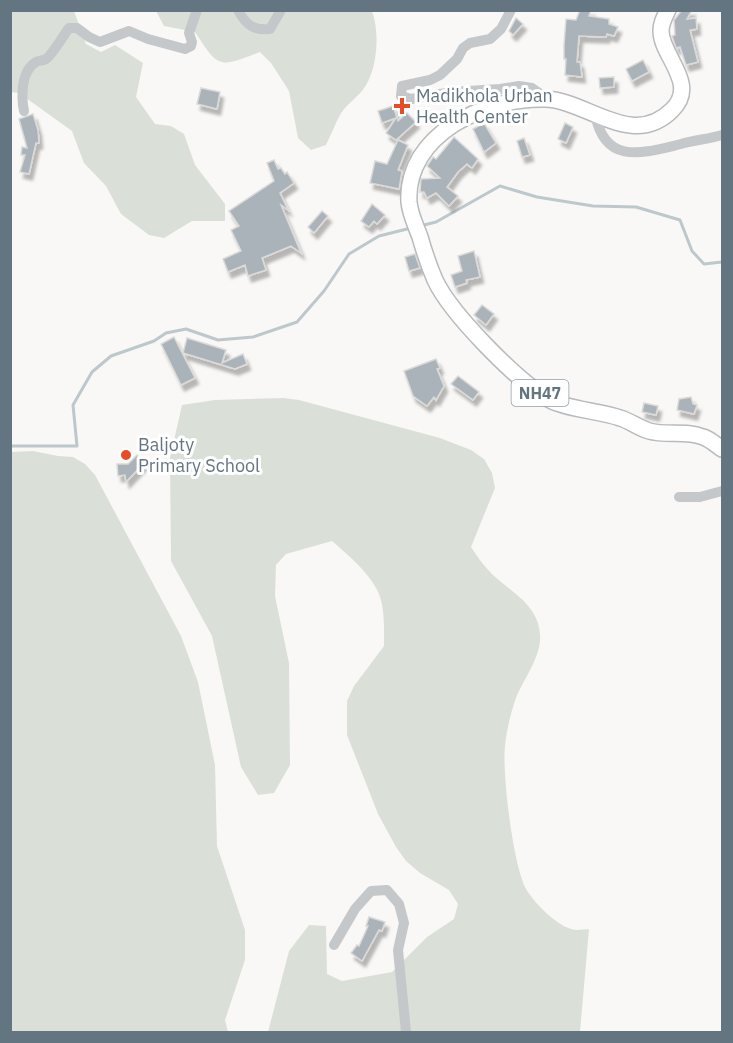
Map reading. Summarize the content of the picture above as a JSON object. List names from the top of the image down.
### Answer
{
  "streets": {
    "highway": ["NH47"]
  },
  "places": {
    "health": ["Madikhola Urban Health Center"],
    "other": ["Baljoty Primary School"]
  }
}
